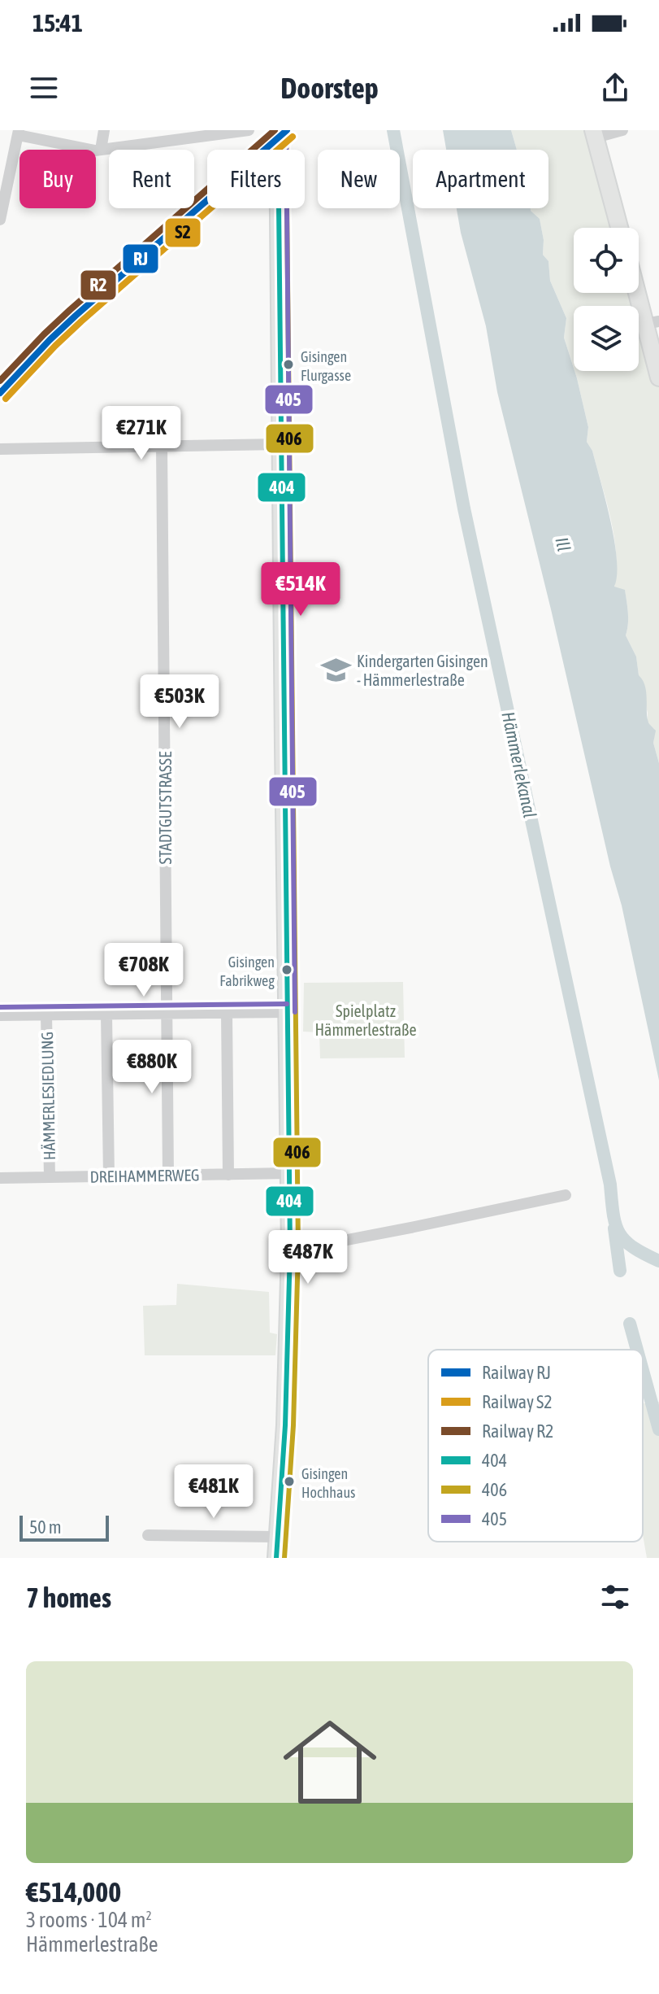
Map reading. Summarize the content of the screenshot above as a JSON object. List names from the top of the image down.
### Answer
{
  "streets": {
    "street": ["STADTGUTSTRASSE", "HÄMMERLESIEDLUNG", "DREIHAMMERWEG"]
  },
  "crossings": [
    ["HÄMMERLESIEDLUNG", "DREIHAMMERWEG"]
  ],
  "water": ["Ill", "Hämmerlekanal"],
  "parks": ["Spielplatz Hämmerlestraße"],
  "places": {
    "other": ["Gisingen Flurgasse", "Gisingen Fabrikweg", "Gisingen Hochhaus"],
    "school or university": ["Kindergarten Gisingen - Hämmerlestraße"]
  },
  "lines": [
    "rail line RJ",
    "rail line R2",
    "transit line 404",
    "transit line 406",
    "transit line 405",
    "rail line S2"
  ],
  "legend": [
    "Railway RJ",
    "Railway S2",
    "Railway R2",
    "404",
    "406",
    "405"
  ],
  "scale_bar": "50 m",
  "page": {
    "status": "15:41",
    "header": "Doorstep",
    "chip": [
      "Buy",
      "Rent",
      "Filters",
      "New",
      "Apartment"
    ],
    "price": [
      "€271K",
      "€514K",
      "€503K",
      "€708K",
      "€880K",
      "€487K",
      "€481K"
    ],
    "scale": "50 m",
    "heading": "7 homes",
    "list": [
      {
        "name": "€514,000",
        "note": "3 rooms · 104 m² · Hämmerlestraße"
      }
    ]
  }
}
